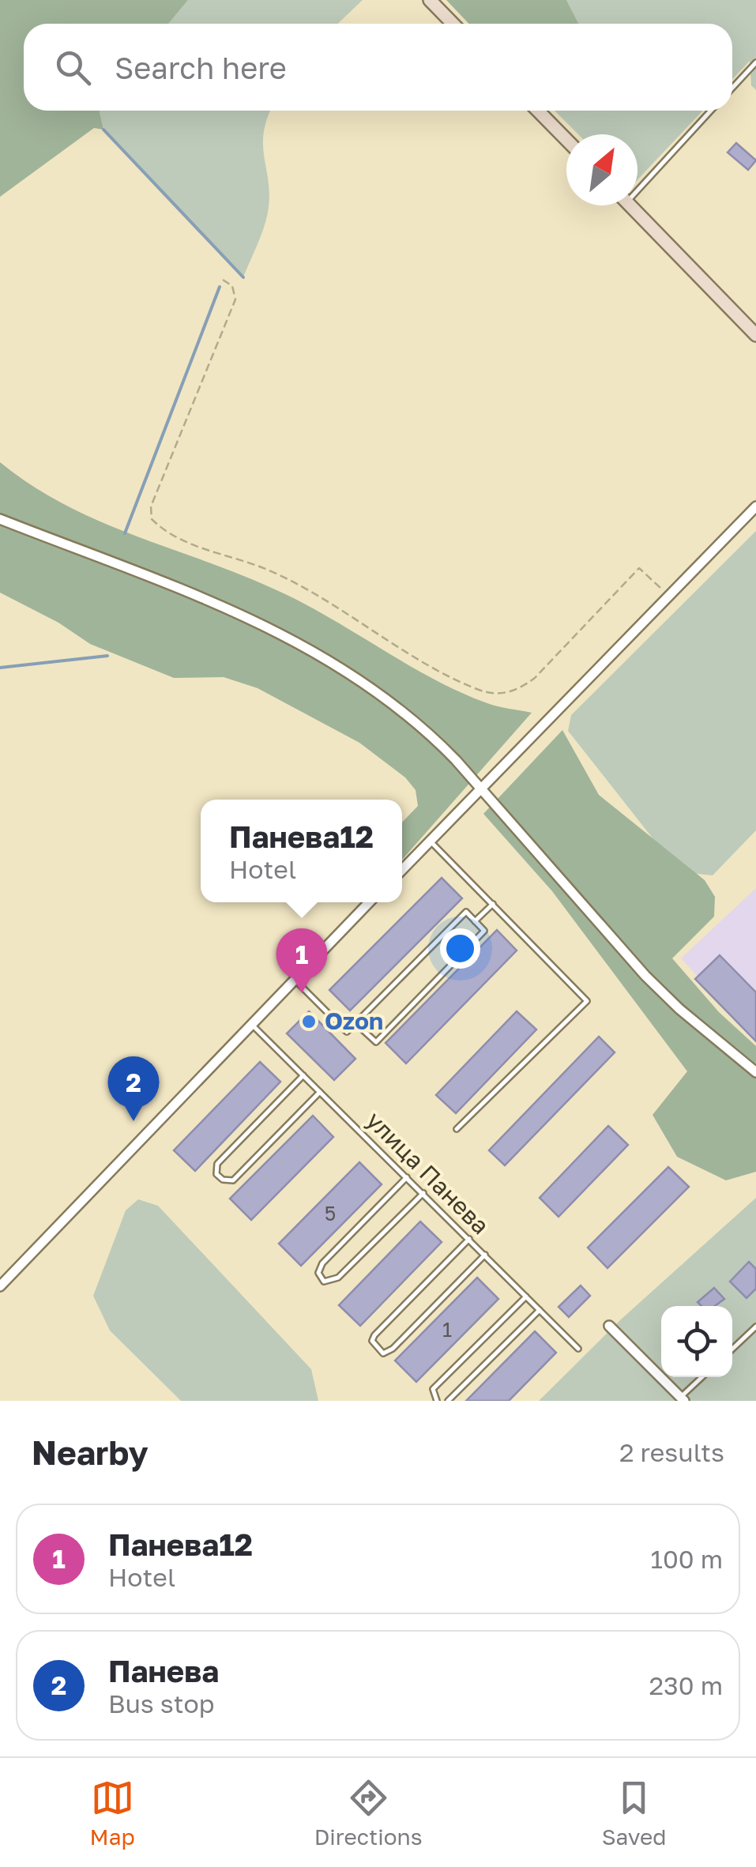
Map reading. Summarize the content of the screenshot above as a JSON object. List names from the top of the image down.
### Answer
{
  "streets": {
    "lane": ["улица Панева"]
  },
  "places": ["Ozon"],
  "house_numbers": ["5", "1"],
  "north": "top right",
  "page": {
    "search": "Search here",
    "popup": ["Панева12", "Hotel"],
    "pins": ["1", "2"],
    "heading": ["Nearby", "2 results"],
    "list": [
      {
        "mark": "1",
        "name": "Панева12",
        "note": "Hotel",
        "value": "100 m"
      },
      {
        "mark": "2",
        "name": "Панева",
        "note": "Bus stop",
        "value": "230 m"
      }
    ],
    "nav": ["Map", "Directions", "Saved"]
  }
}
